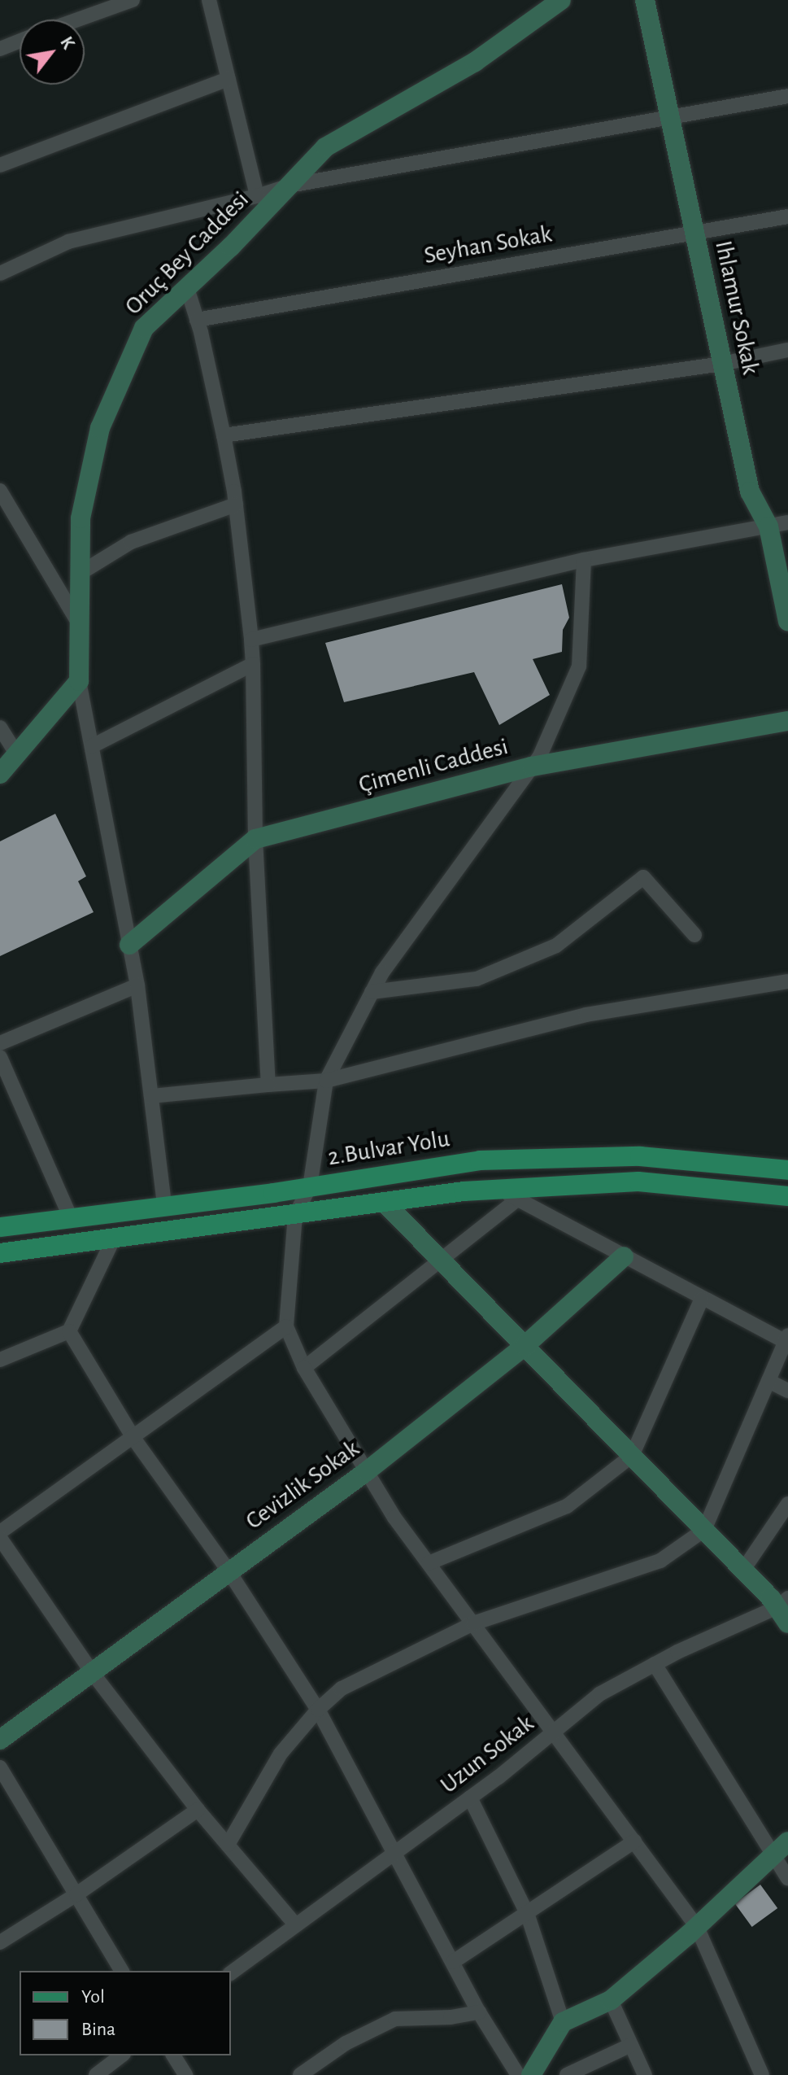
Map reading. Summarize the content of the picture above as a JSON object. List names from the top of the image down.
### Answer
{
  "streets": {
    "main road": ["2.Bulvar Yolu"],
    "street": [
      "Seyhan Sokak",
      "Oruç Bey Caddesi",
      "Ihlamur Sokak",
      "Çimenli Caddesi",
      "Cevizlik Sokak",
      "Uzun Sokak"
    ]
  },
  "crossings": [
    ["Seyhan Sokak", "Ihlamur Sokak"]
  ],
  "legend": ["Yol", "Bina"],
  "north": "top right"
}
